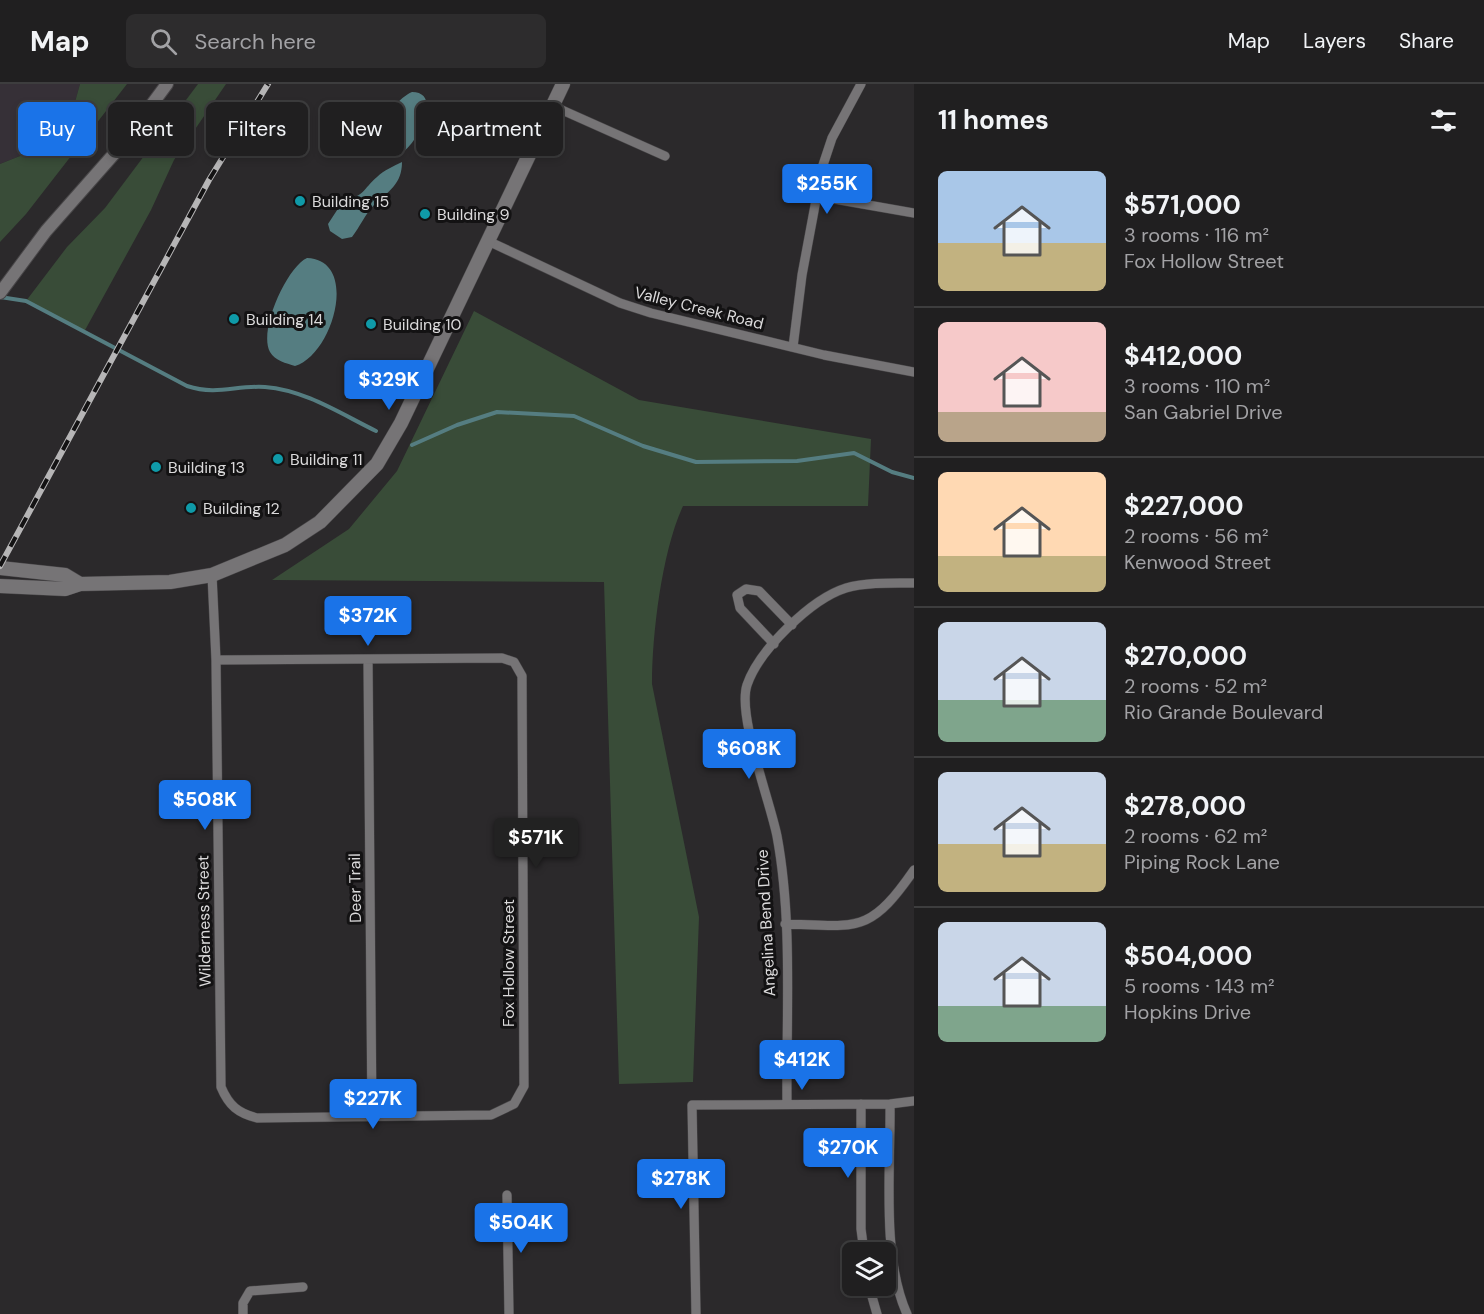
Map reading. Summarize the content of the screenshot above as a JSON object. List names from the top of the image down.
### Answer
{
  "streets": {
    "street": [
      "Valley Creek Road",
      "Deer Trail",
      "Wilderness Street",
      "Angelina Bend Drive",
      "Fox Hollow Street"
    ]
  },
  "crossings": [
    ["Deer Trail", "Wilderness Street"],
    ["Deer Trail", "Fox Hollow Street"],
    ["Wilderness Street", "Fox Hollow Street"]
  ],
  "places": [
    "Building 15",
    "Building 9",
    "Building 14",
    "Building 10",
    "Building 11",
    "Building 13",
    "Building 12"
  ],
  "page": {
    "header": "Map",
    "search": "Search here",
    "nav": ["Map", "Layers", "Share"],
    "heading": "11 homes",
    "chip": [
      "Buy",
      "Rent",
      "Filters",
      "New",
      "Apartment"
    ],
    "list": [
      {
        "name": "$571,000",
        "note": "3 rooms · 116 m² · Fox Hollow Street"
      },
      {
        "name": "$412,000",
        "note": "3 rooms · 110 m² · San Gabriel Drive"
      },
      {
        "name": "$227,000",
        "note": "2 rooms · 56 m² · Kenwood Street"
      },
      {
        "name": "$270,000",
        "note": "2 rooms · 52 m² · Rio Grande Boulevard"
      },
      {
        "name": "$278,000",
        "note": "2 rooms · 62 m² · Piping Rock Lane"
      },
      {
        "name": "$504,000",
        "note": "5 rooms · 143 m² · Hopkins Drive"
      }
    ],
    "price": [
      "$255K",
      "$329K",
      "$372K",
      "$608K",
      "$508K",
      "$571K",
      "$412K",
      "$227K",
      "$270K",
      "$278K",
      "$504K"
    ]
  }
}
